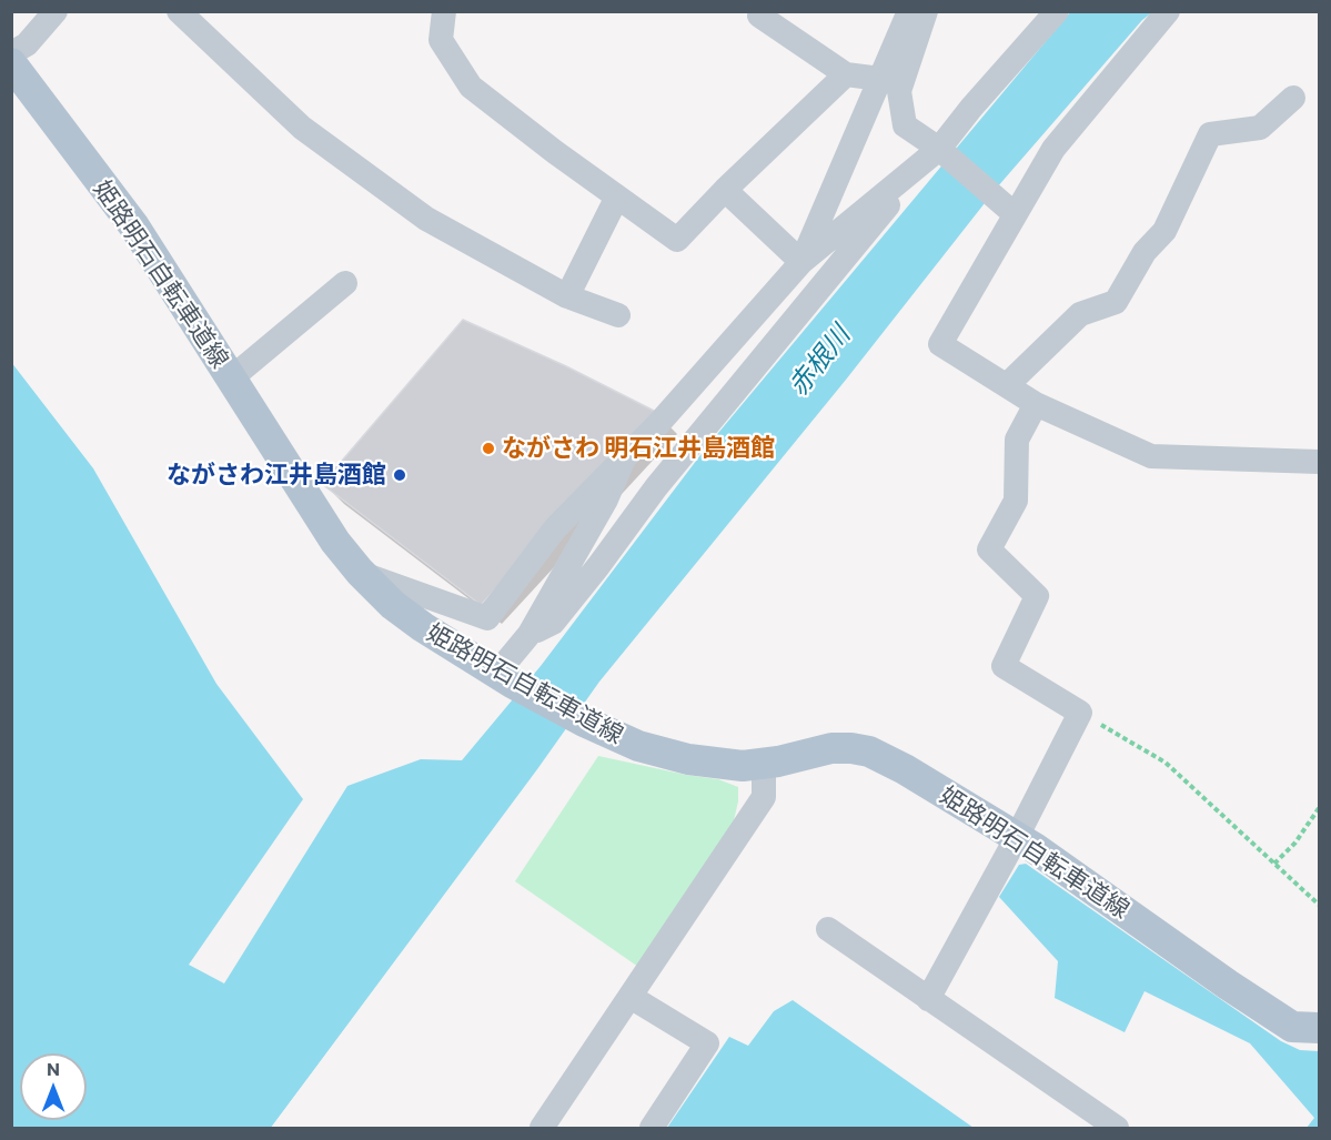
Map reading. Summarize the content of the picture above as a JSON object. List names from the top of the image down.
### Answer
{
  "streets": {
    "main road": ["姫路明石自転車道線"]
  },
  "water": ["赤根川"],
  "places": ["ながさわ 明石江井島酒館", "ながさわ江井島酒館"],
  "north": "top"
}
